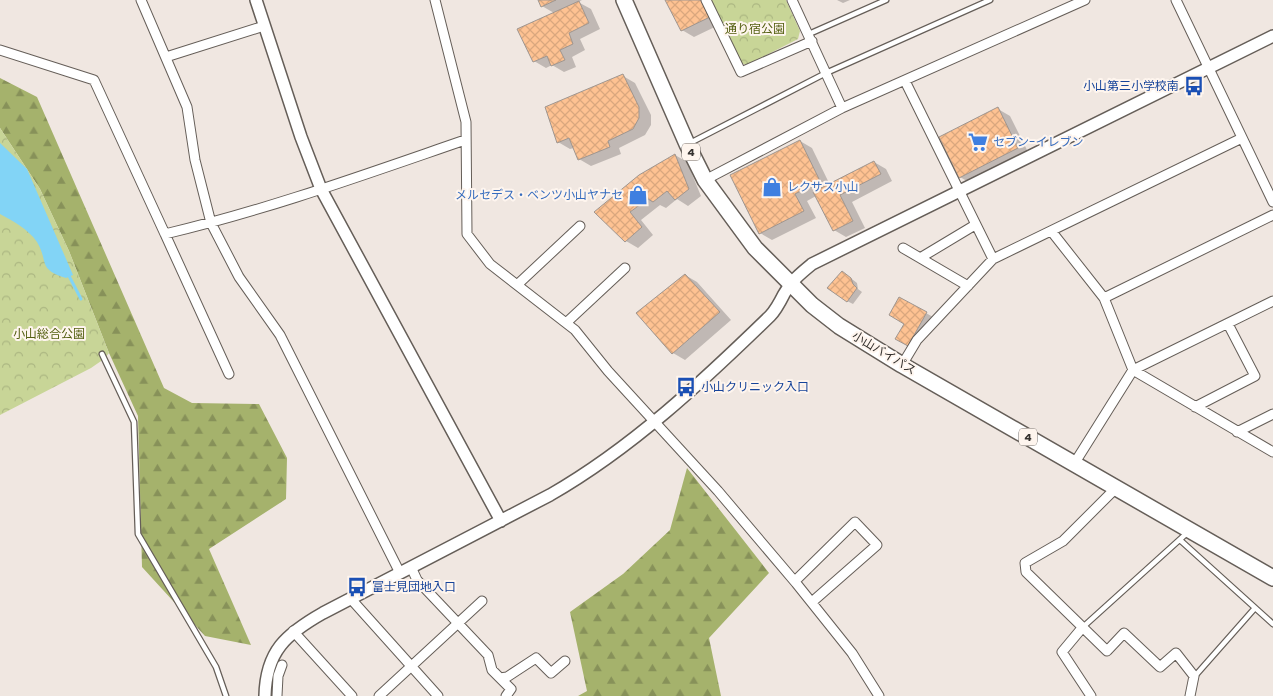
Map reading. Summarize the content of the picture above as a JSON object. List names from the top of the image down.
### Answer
{
  "streets": {
    "highway": ["4", "小山バイパス"]
  },
  "parks": ["通り宿公園", "小山総合公園"],
  "places": {
    "bus stop": ["小山第三小学校南", "小山クリニック入口", "富士見団地入口"],
    "supermarket": ["セブン-イレブン"],
    "shop": ["レクサス小山", "メルセデス・ベンツ小山ヤナセ"]
  }
}
